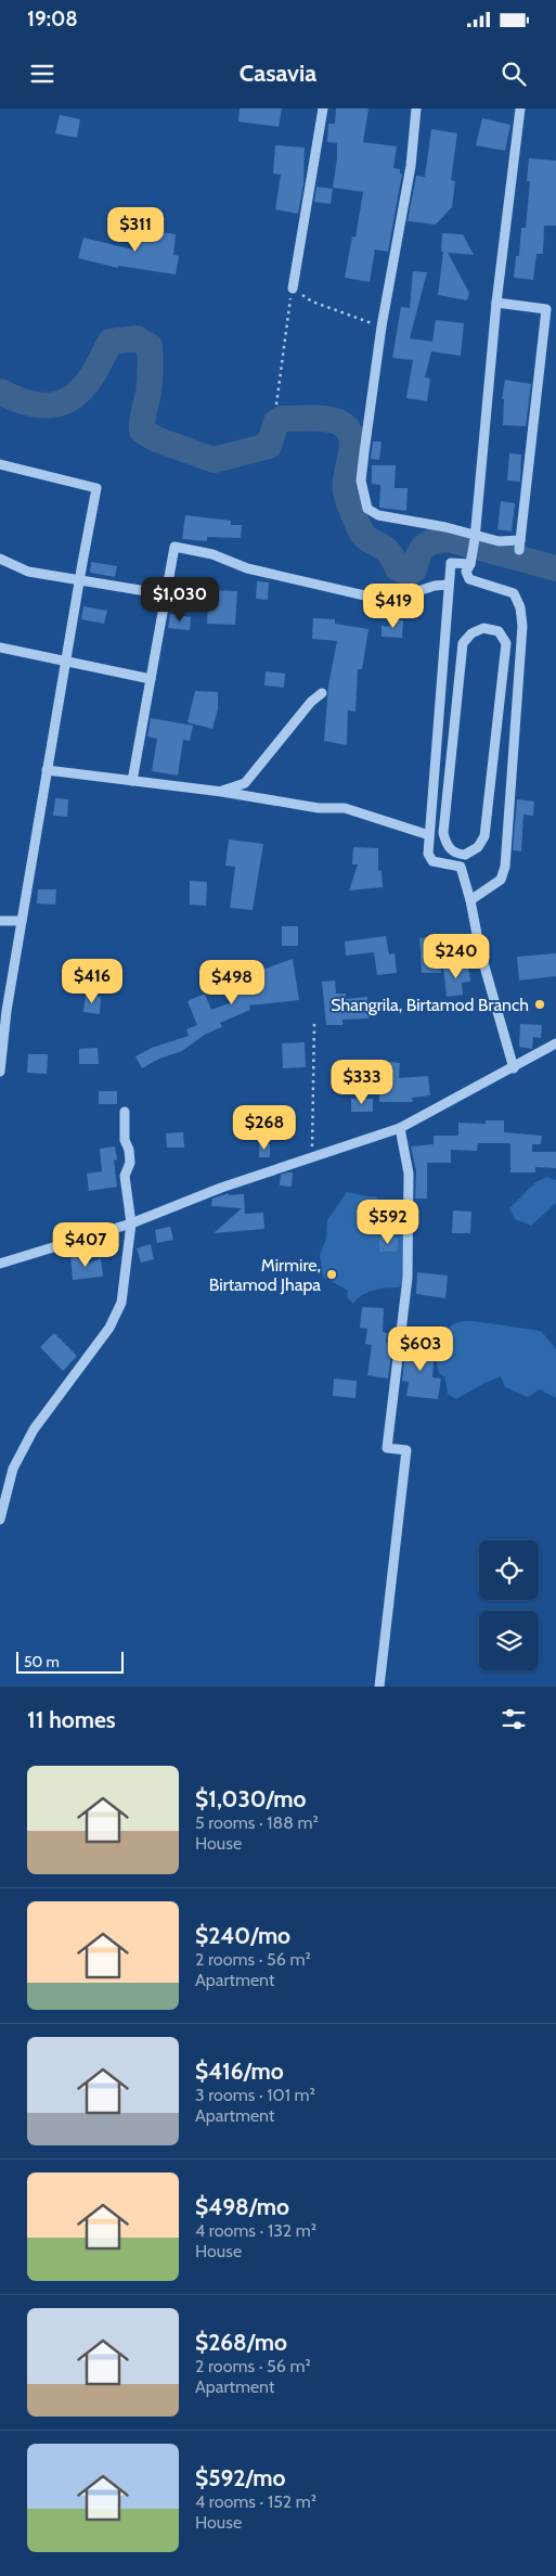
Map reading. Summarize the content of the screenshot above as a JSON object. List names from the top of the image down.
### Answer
{
  "places": ["Shangrila, Birtamod Branch", "Mirmire, Birtamod Jhapa"],
  "scale_bar": "50 m",
  "page": {
    "status": "19:08",
    "header": "Casavia",
    "price": [
      "$311",
      "$1,030",
      "$419",
      "$240",
      "$416",
      "$498",
      "$333",
      "$268",
      "$592",
      "$407",
      "$603"
    ],
    "scale": "50 m",
    "heading": "11 homes",
    "list": [
      {
        "name": "$1,030/mo",
        "note": "5 rooms · 188 m² · House"
      },
      {
        "name": "$240/mo",
        "note": "2 rooms · 56 m² · Apartment"
      },
      {
        "name": "$416/mo",
        "note": "3 rooms · 101 m² · Apartment"
      },
      {
        "name": "$498/mo",
        "note": "4 rooms · 132 m² · House"
      },
      {
        "name": "$268/mo",
        "note": "2 rooms · 56 m² · Apartment"
      },
      {
        "name": "$592/mo",
        "note": "4 rooms · 152 m² · House"
      }
    ]
  }
}
